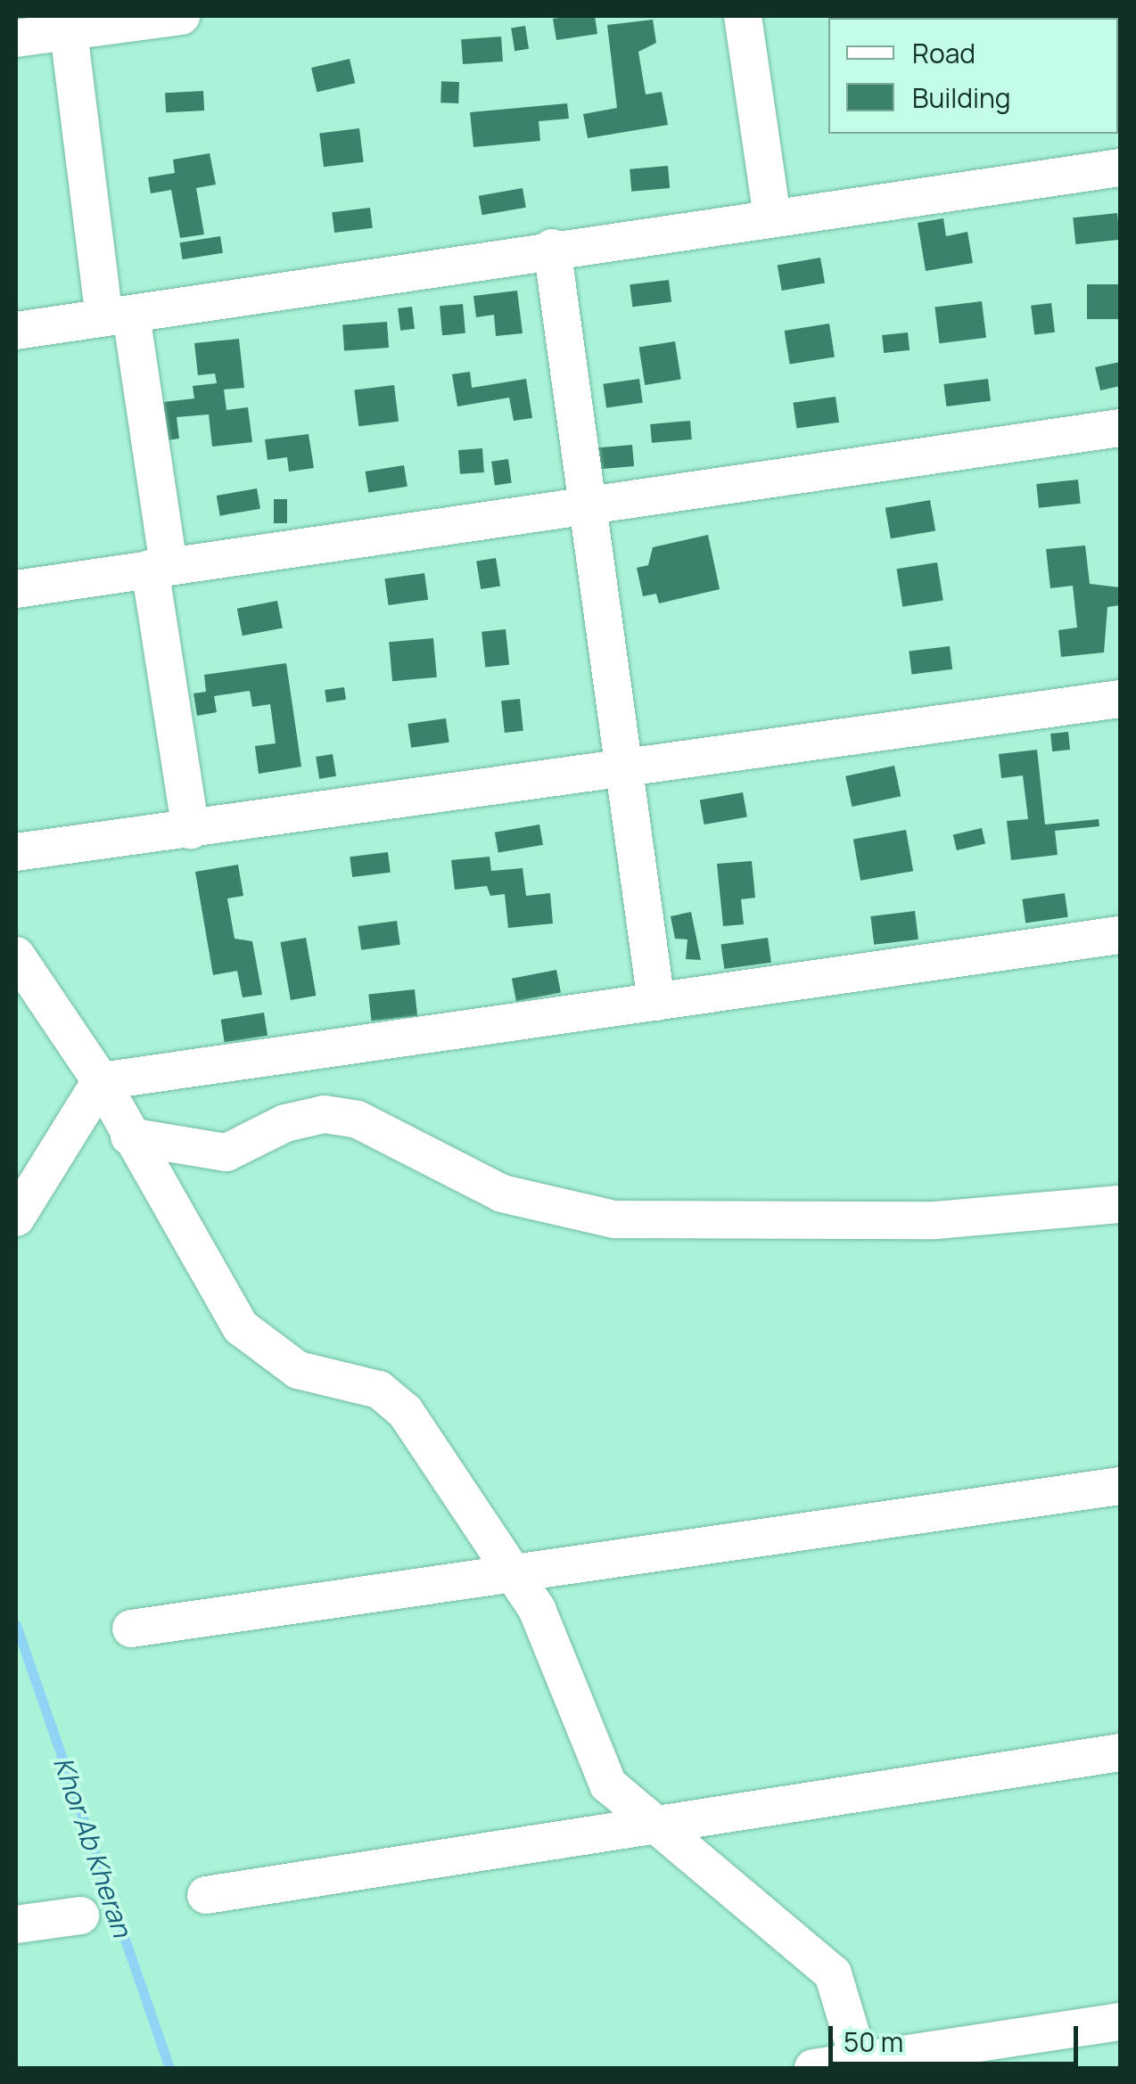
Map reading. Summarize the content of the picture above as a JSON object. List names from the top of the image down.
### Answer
{
  "water": ["Khor Ab Kheran"],
  "legend": ["Road", "Building"],
  "scale_bar": "50 m"
}
